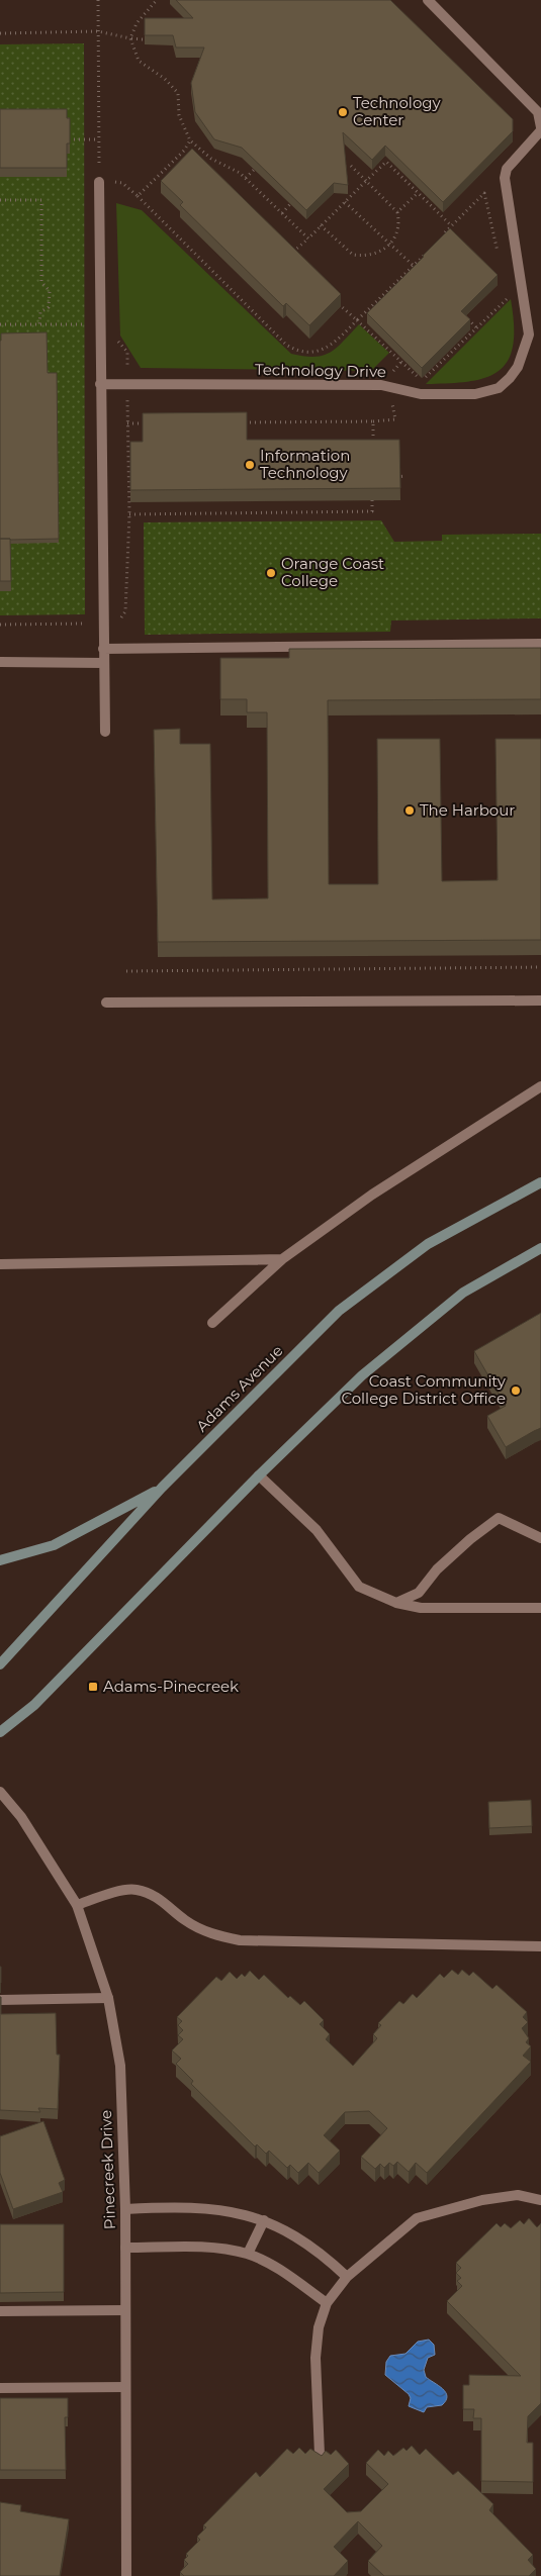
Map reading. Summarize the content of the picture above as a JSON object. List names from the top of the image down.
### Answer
{
  "streets": {
    "main road": ["Adams Avenue"],
    "street": ["Technology Drive", "Pinecreek Drive"]
  },
  "places": {
    "other": [
      "Technology Center",
      "Information Technology",
      "Orange Coast College",
      "The Harbour",
      "Coast Community College District Office"
    ],
    "transit": ["Adams-Pinecreek"]
  }
}
